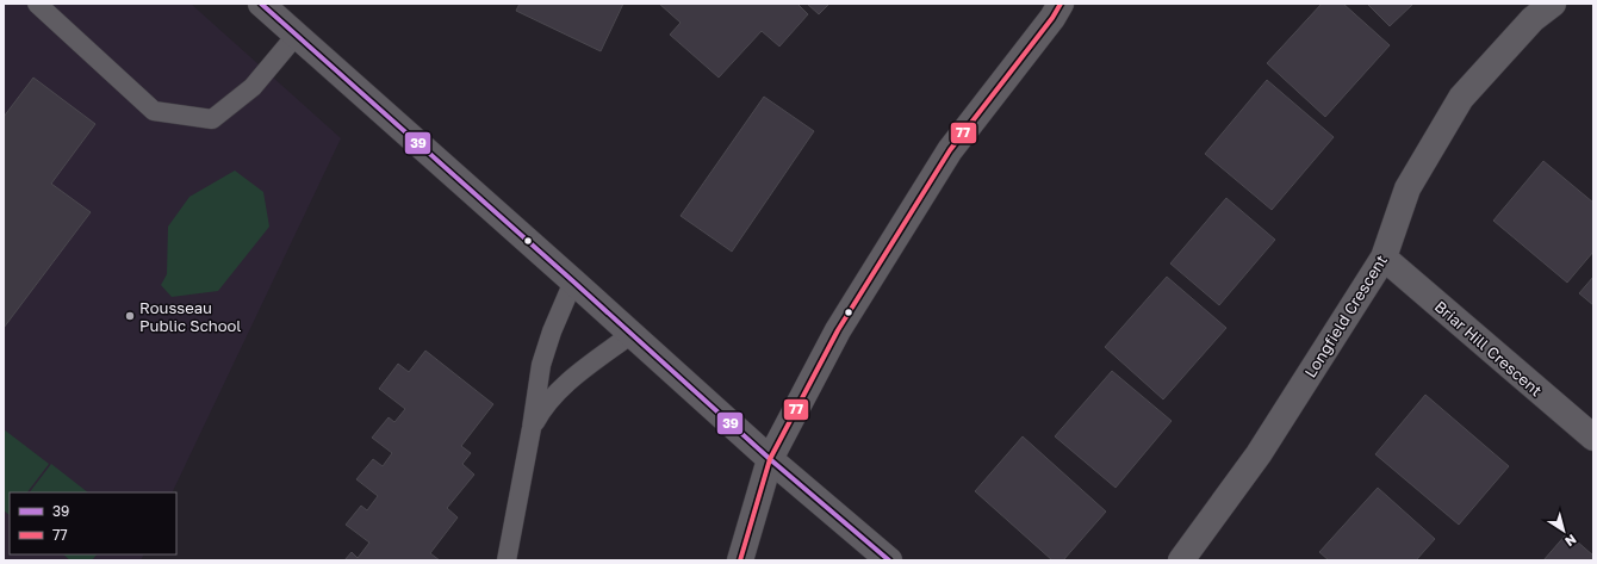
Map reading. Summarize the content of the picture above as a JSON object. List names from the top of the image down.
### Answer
{
  "streets": {
    "main road": ["Longfield Crescent", "Briar Hill Crescent"]
  },
  "crossings": [
    ["Longfield Crescent", "Briar Hill Crescent"]
  ],
  "places": ["Rousseau Public School"],
  "lines": ["transit line 39", "transit line 77"],
  "legend": ["39", "77"],
  "north": "bottom right"
}
